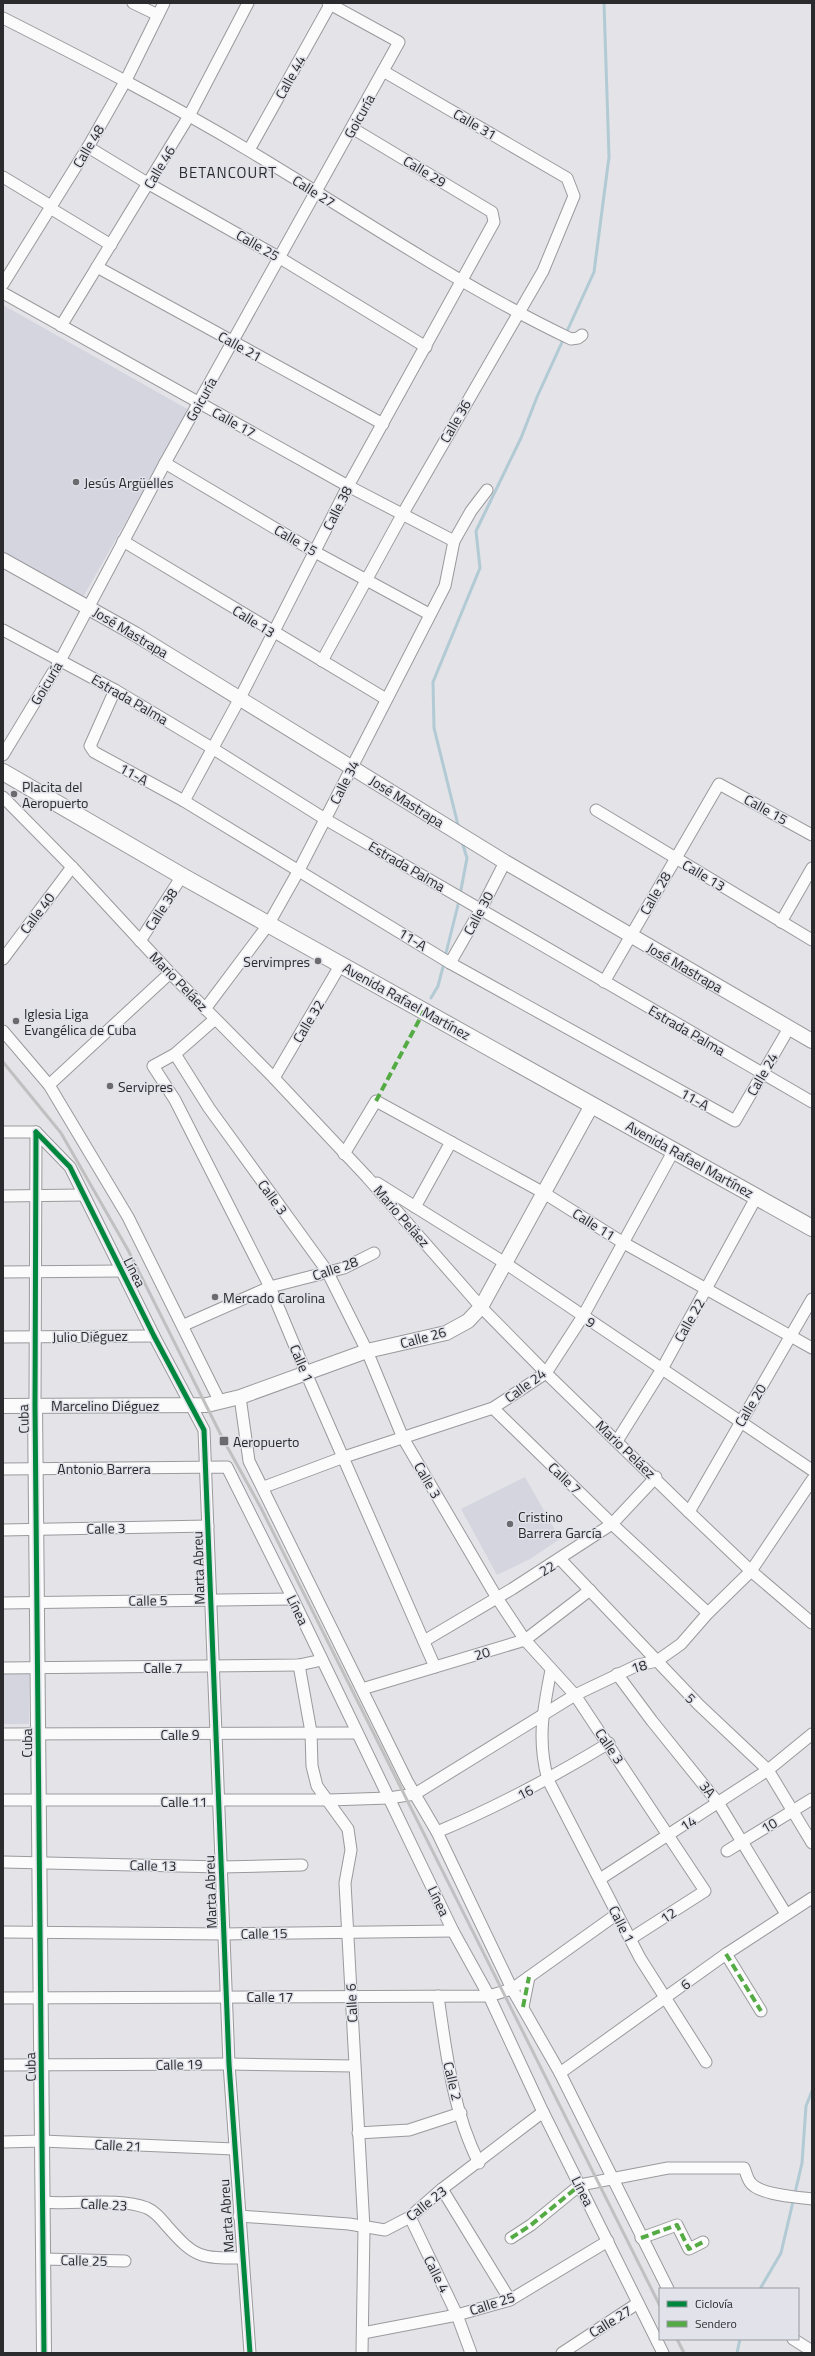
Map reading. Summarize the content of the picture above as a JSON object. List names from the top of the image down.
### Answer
{
  "streets": {
    "main road": ["Avenida Rafael Martínez"],
    "street": [
      "Calle 44",
      "Goicuría",
      "Calle 31",
      "Calle 48",
      "Calle 46",
      "Calle 29",
      "Calle 27",
      "Calle 25",
      "Calle 21",
      "Calle 36",
      "Calle 17",
      "Calle 38",
      "Calle 15",
      "Calle 13",
      "José Mastrapa",
      "Estrada Palma",
      "11-A",
      "Calle 34",
      "Calle 28",
      "Calle 40",
      "Calle 30",
      "Mario Peláez",
      "Calle 32",
      "Calle 24",
      "Calle 3",
      "Calle 11",
      "Línea",
      "Calle 22",
      "9",
      "Julio Diéguez",
      "Calle 26",
      "Calle 1",
      "Marcelino Diéguez",
      "Calle 20",
      "Cuba",
      "Antonio Barrera",
      "Calle 7",
      "Marta Abreu",
      "22",
      "Calle 5",
      "20",
      "18",
      "5",
      "Calle 9",
      "3A",
      "16",
      "14",
      "10",
      "12",
      "6",
      "Calle 6",
      "Calle 19",
      "Calle 2",
      "Calle 23",
      "Calle 4"
    ]
  },
  "crossings": [
    ["Calle 44", "Goicuría"],
    ["Calle 44", "Calle 27"],
    ["Goicuría", "Calle 31"],
    ["Goicuría", "Calle 29"],
    ["Goicuría", "Calle 27"],
    ["Goicuría", "Calle 25"],
    ["Goicuría", "Calle 21"],
    ["Goicuría", "Calle 17"],
    ["Goicuría", "Calle 15"],
    ["Goicuría", "Calle 13"],
    ["Goicuría", "José Mastrapa"],
    ["Goicuría", "Estrada Palma"],
    ["Calle 31", "Calle 36"],
    ["Calle 48", "Calle 27"],
    ["Calle 48", "Calle 25"],
    ["Calle 46", "Calle 27"],
    ["Calle 46", "Calle 25"],
    ["Calle 46", "Calle 21"],
    ["Calle 46", "Calle 17"],
    ["Calle 29", "Calle 38"],
    ["Calle 27", "Calle 36"],
    ["Calle 27", "Calle 38"],
    ["Calle 27", "Línea"],
    ["Calle 25", "Calle 38"],
    ["Calle 25", "Línea"],
    ["Calle 25", "Cuba"],
    ["Calle 25", "Calle 6"],
    ["Calle 25", "Calle 4"],
    ["Calle 21", "Calle 38"],
    ["Calle 21", "Cuba"],
    ["Calle 21", "Marta Abreu"],
    ["Calle 36", "Calle 17"],
    ["Calle 36", "Calle 15"],
    ["Calle 36", "Calle 13"],
    ["Calle 17", "Calle 38"],
    ["Calle 17", "Calle 34"],
    ["Calle 17", "Línea"],
    ["Calle 17", "Cuba"],
    ["Calle 17", "Marta Abreu"],
    ["Calle 17", "Calle 6"],
    ["Calle 17", "Calle 2"],
    ["Calle 38", "Calle 15"],
    ["Calle 38", "Calle 13"],
    ["Calle 38", "José Mastrapa"],
    ["Calle 38", "Estrada Palma"],
    ["Calle 38", "11-A"],
    ["Calle 38", "Mario Peláez"],
    ["Calle 38", "Avenida Rafael Martínez"],
    ["Calle 15", "Calle 34"],
    ["Calle 15", "Calle 28"],
    ["Calle 15", "Línea"],
    ["Calle 15", "Cuba"],
    ["Calle 15", "Marta Abreu"],
    ["Calle 15", "Calle 6"],
    ["Calle 13", "Calle 34"],
    ["Calle 13", "Calle 28"],
    ["Calle 13", "Cuba"],
    ["Calle 13", "Marta Abreu"],
    ["José Mastrapa", "Calle 34"],
    ["José Mastrapa", "Calle 28"],
    ["José Mastrapa", "Calle 30"],
    ["José Mastrapa", "Calle 24"],
    ["Estrada Palma", "11-A"],
    ["Estrada Palma", "Calle 34"],
    ["Estrada Palma", "Calle 28"],
    ["Estrada Palma", "Calle 30"],
    ["Estrada Palma", "Calle 24"],
    ["11-A", "Calle 34"],
    ["11-A", "Calle 30"],
    ["11-A", "Calle 24"],
    ["Calle 34", "Mario Peláez"],
    ["Calle 34", "Avenida Rafael Martínez"],
    ["Calle 28", "Calle 3"],
    ["Calle 28", "Línea"],
    ["Calle 28", "Calle 1"],
    ["Calle 40", "Mario Peláez"],
    ["Mario Peláez", "Calle 32"],
    ["Mario Peláez", "Calle 24"],
    ["Mario Peláez", "Calle 11"],
    ["Mario Peláez", "Calle 22"],
    ["Mario Peláez", "9"],
    ["Mario Peláez", "Calle 26"],
    ["Mario Peláez", "Calle 20"],
    ["Mario Peláez", "22"],
    ["Mario Peláez", "18"],
    ["Avenida Rafael Martínez", "Calle 32"],
    ["Avenida Rafael Martínez", "Calle 24"],
    ["Avenida Rafael Martínez", "Calle 22"],
    ["Avenida Rafael Martínez", "Calle 26"],
    ["Calle 24", "Calle 3"],
    ["Calle 24", "Calle 11"],
    ["Calle 24", "Línea"],
    ["Calle 24", "9"],
    ["Calle 24", "Calle 1"],
    ["Calle 24", "Calle 7"],
    ["Calle 3", "Calle 26"],
    ["Calle 3", "Calle 1"],
    ["Calle 3", "Cuba"],
    ["Calle 3", "Marta Abreu"],
    ["Calle 3", "22"],
    ["Calle 3", "20"],
    ["Calle 3", "18"],
    ["Calle 3", "16"],
    ["Calle 3", "14"],
    ["Calle 3", "12"],
    ["Calle 11", "Línea"],
    ["Calle 11", "Calle 22"],
    ["Calle 11", "Calle 26"],
    ["Calle 11", "Calle 20"],
    ["Calle 11", "Cuba"],
    ["Calle 11", "Marta Abreu"],
    ["Calle 11", "18"],
    ["Calle 11", "Calle 6"],
    ["Línea", "Julio Diéguez"],
    ["Línea", "Calle 26"],
    ["Línea", "Marcelino Diéguez"],
    ["Línea", "Cuba"],
    ["Línea", "Antonio Barrera"],
    ["Línea", "Calle 7"],
    ["Línea", "Marta Abreu"],
    ["Línea", "Calle 5"],
    ["Línea", "20"],
    ["Línea", "18"],
    ["Línea", "Calle 9"],
    ["Línea", "16"],
    ["Línea", "6"],
    ["Línea", "Calle 23"],
    ["Calle 22", "9"],
    ["9", "Calle 26"],
    ["9", "Calle 20"],
    ["Julio Diéguez", "Cuba"],
    ["Calle 26", "Calle 1"],
    ["Calle 26", "Marcelino Diéguez"],
    ["Calle 1", "22"],
    ["Calle 1", "20"],
    ["Calle 1", "18"],
    ["Calle 1", "16"],
    ["Calle 1", "14"],
    ["Calle 1", "12"],
    ["Calle 1", "6"],
    ["Marcelino Diéguez", "Cuba"],
    ["Cuba", "Antonio Barrera"],
    ["Cuba", "Calle 7"],
    ["Cuba", "Calle 5"],
    ["Cuba", "Calle 9"],
    ["Cuba", "Calle 19"],
    ["Cuba", "Calle 23"],
    ["Antonio Barrera", "Marta Abreu"],
    ["Calle 7", "Marta Abreu"],
    ["Calle 7", "22"],
    ["Calle 7", "18"],
    ["Calle 7", "Calle 6"],
    ["Marta Abreu", "Calle 5"],
    ["Marta Abreu", "Calle 9"],
    ["Marta Abreu", "Calle 19"],
    ["Marta Abreu", "Calle 23"],
    ["22", "5"],
    ["20", "5"],
    ["18", "5"],
    ["18", "3A"],
    ["5", "14"],
    ["5", "10"],
    ["Calle 9", "Calle 6"],
    ["3A", "14"],
    ["3A", "10"],
    ["3A", "6"],
    ["Calle 6", "Calle 19"],
    ["Calle 6", "Calle 23"],
    ["Calle 2", "Calle 23"],
    ["Calle 23", "Calle 4"]
  ],
  "districts": ["BETANCOURT"],
  "places": {
    "other": [
      "Jesús Argüelles",
      "Placita del Aeropuerto",
      "Servimpres",
      "Iglesia Liga Evangélica de Cuba",
      "Servipres",
      "Mercado Carolina",
      "Cristino Barrera García"
    ],
    "transit": ["Aeropuerto"]
  },
  "legend": ["Ciclovía", "Sendero"]
}
